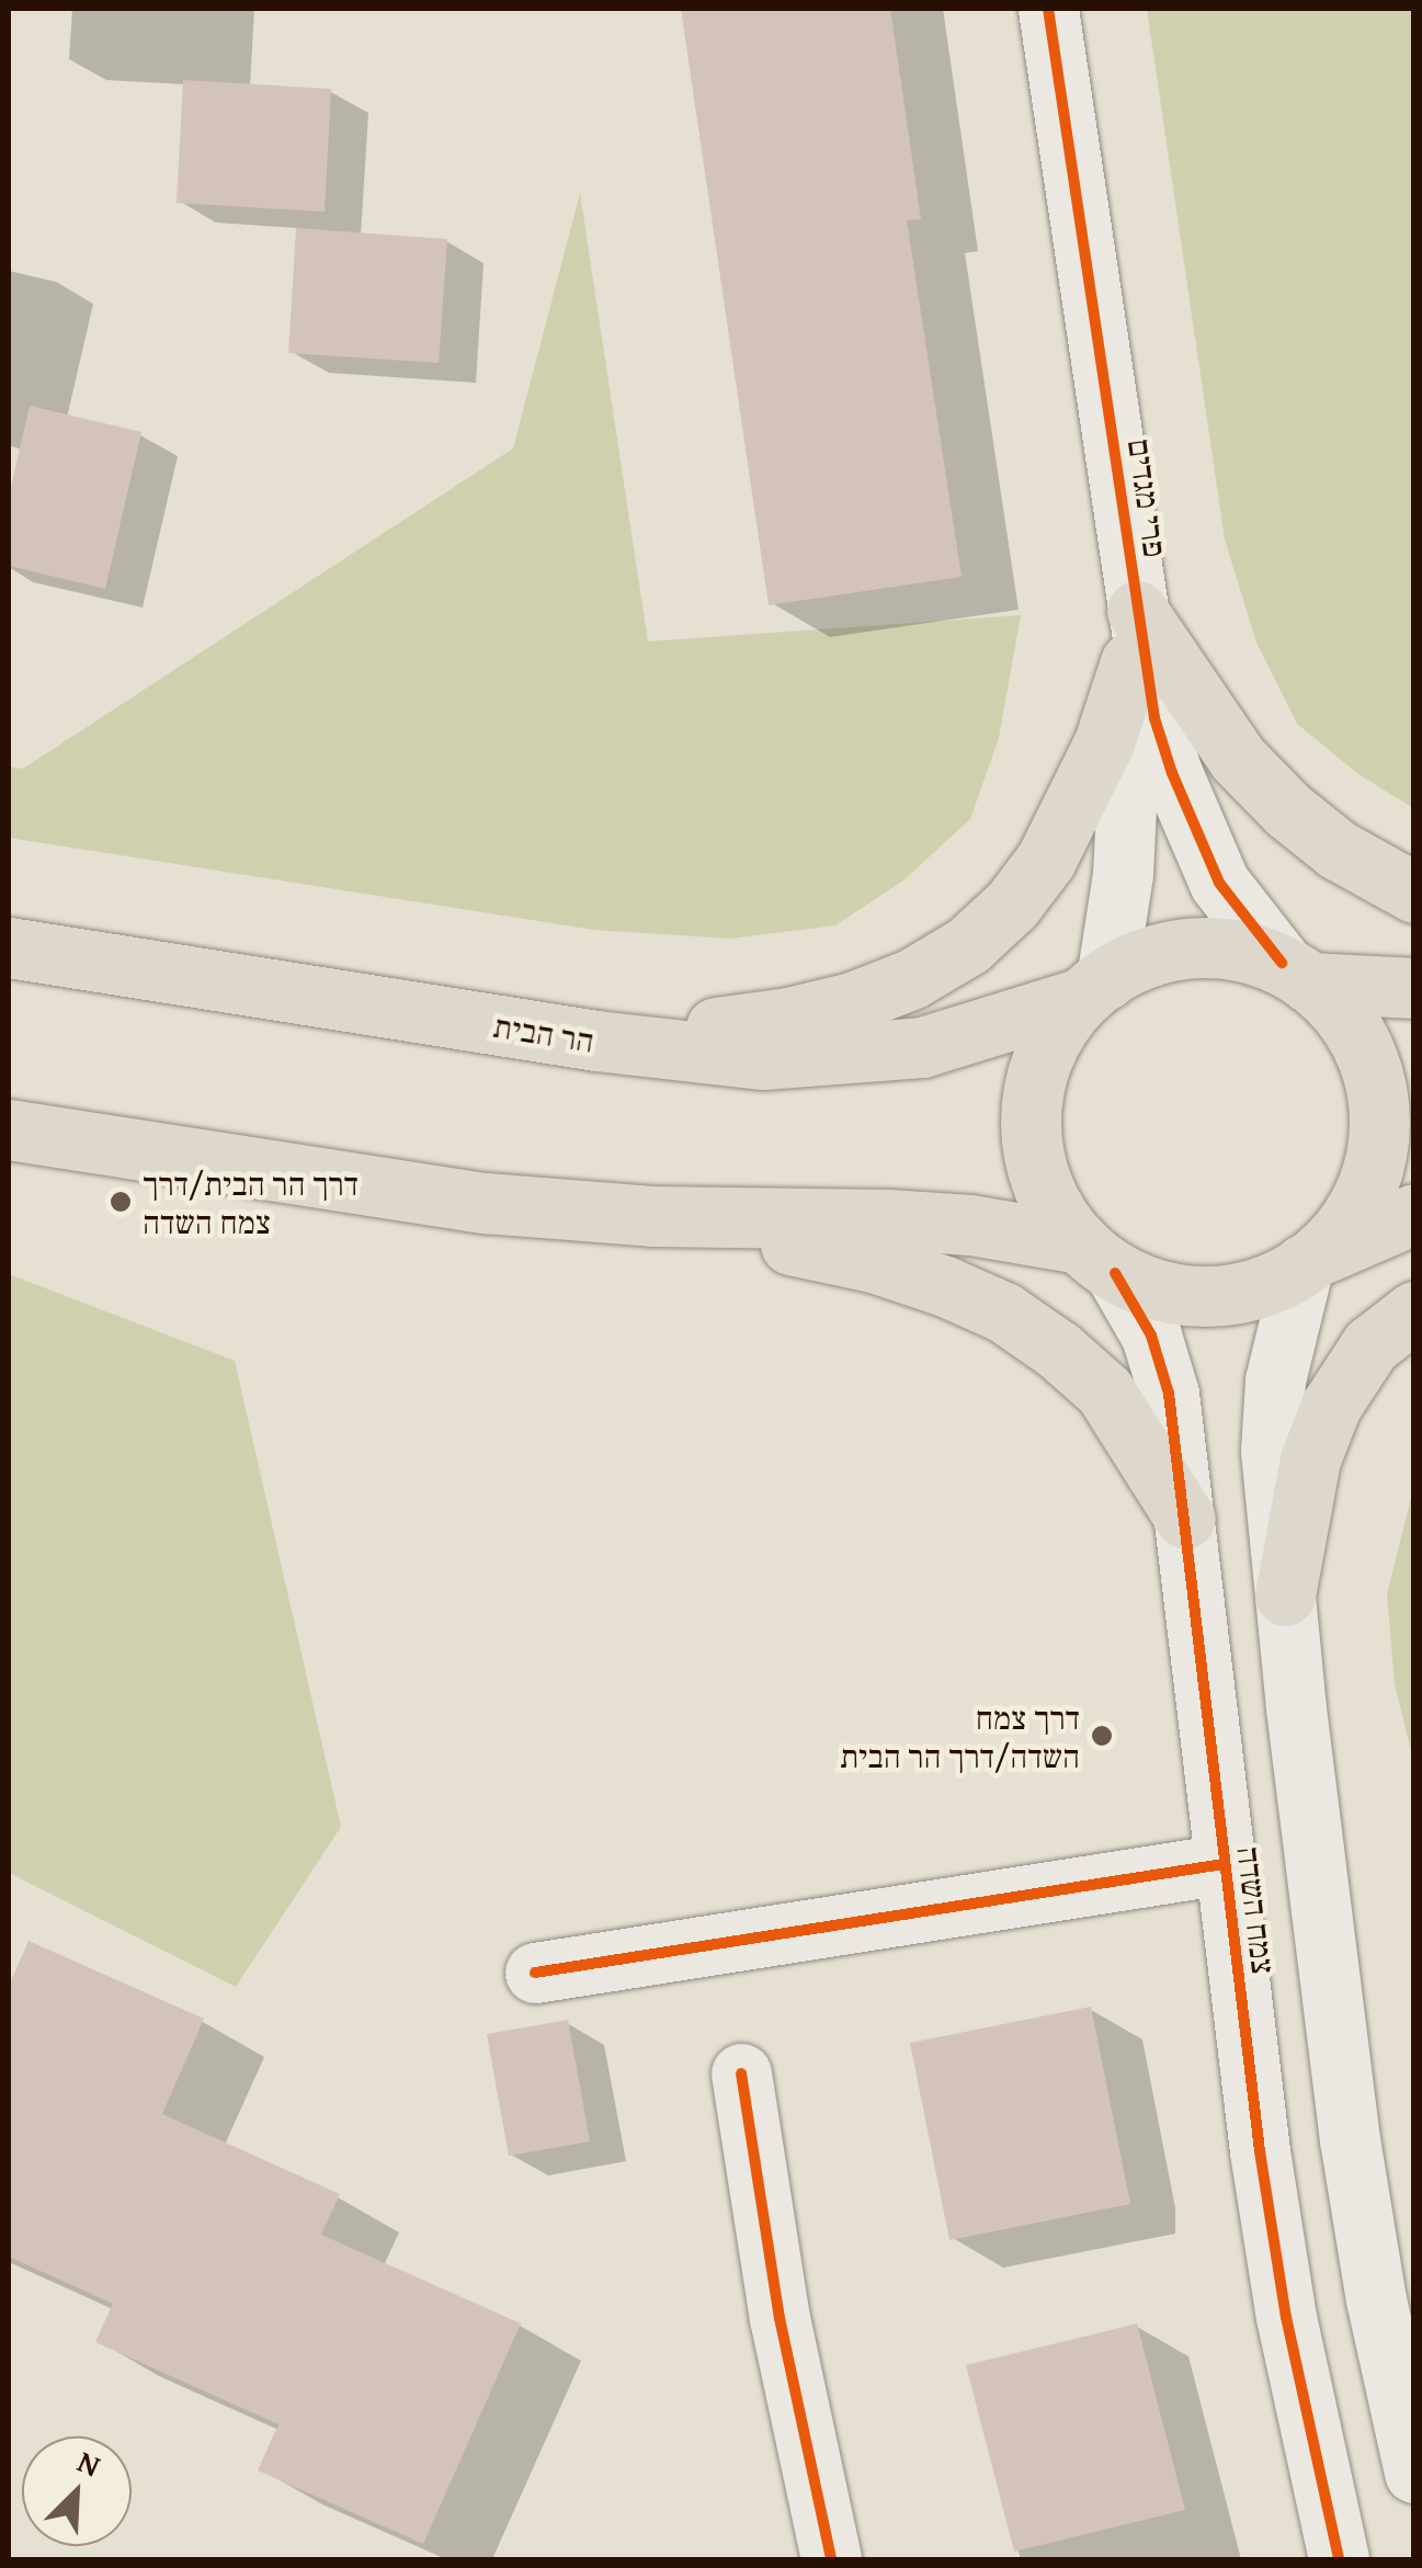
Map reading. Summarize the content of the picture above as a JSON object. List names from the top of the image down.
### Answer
{
  "streets": {
    "main road": ["הר הבית"],
    "street": ["פרי מגדים", "צמח השדה"]
  },
  "crossings": [
    ["פרי מגדים", "הר הבית"],
    ["פרי מגדים", "צמח השדה"],
    ["הר הבית", "צמח השדה"]
  ],
  "places": ["דרך הר הבית/דרך צמח השדה", "דרך צמח השדה/דרך הר הבית"],
  "north": "top right"
}
